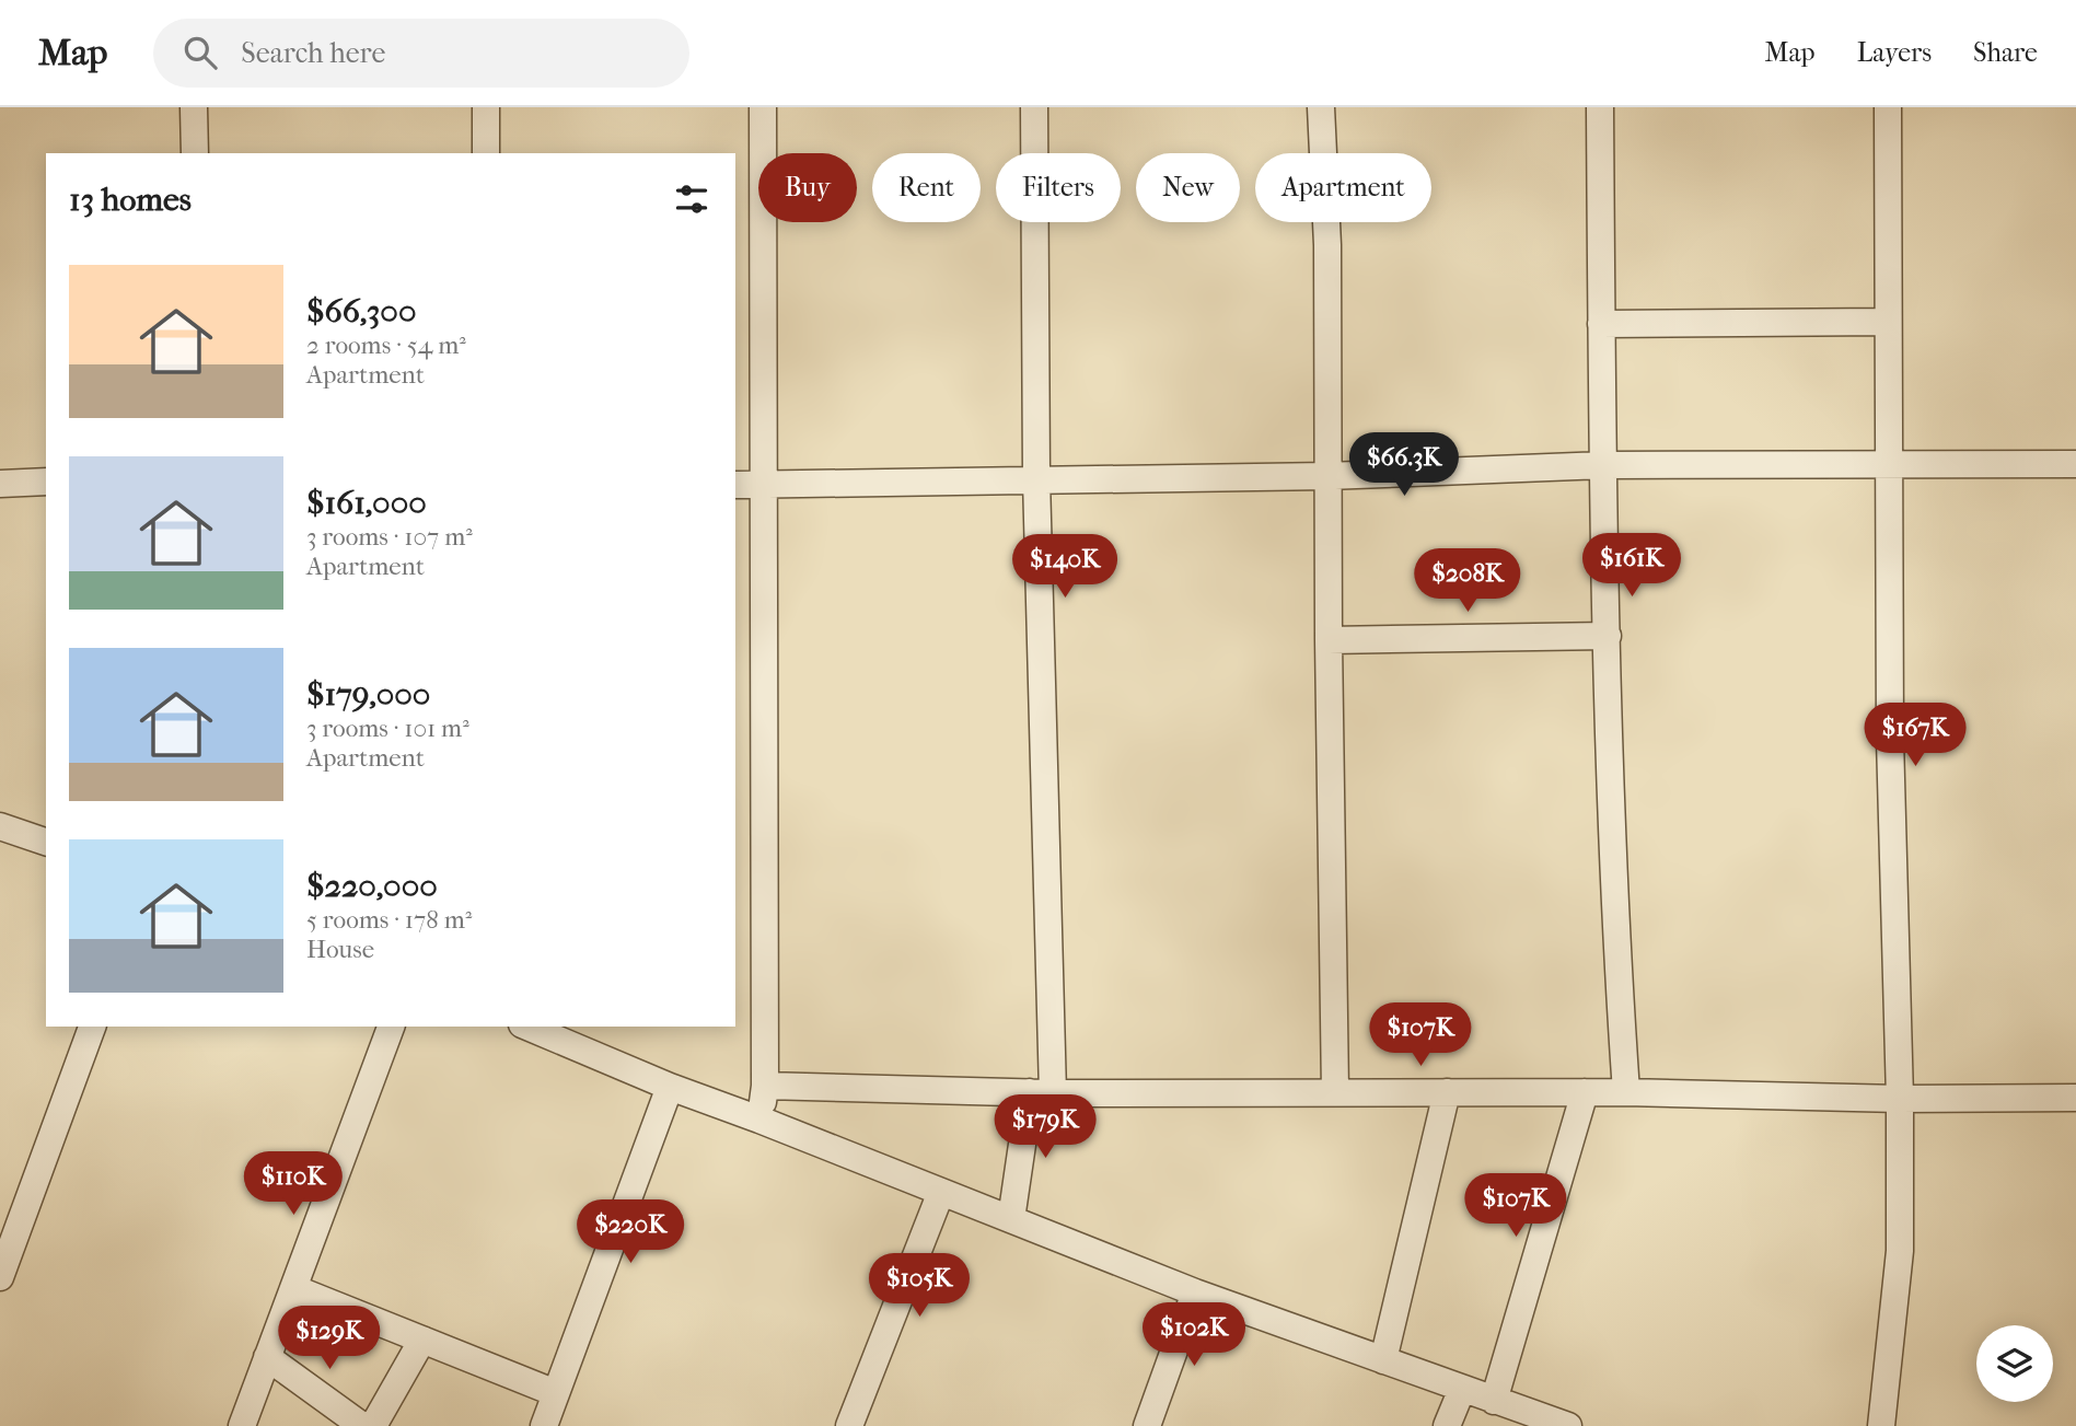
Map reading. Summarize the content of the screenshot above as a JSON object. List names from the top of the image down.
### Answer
{
  "page": {
    "header": "Map",
    "search": "Search here",
    "nav": ["Map", "Layers", "Share"],
    "chip": [
      "Buy",
      "Rent",
      "Filters",
      "New",
      "Apartment"
    ],
    "heading": "13 homes",
    "list": [
      {
        "name": "$66,300",
        "note": "2 rooms · 54 m² · Apartment"
      },
      {
        "name": "$161,000",
        "note": "3 rooms · 107 m² · Apartment"
      },
      {
        "name": "$179,000",
        "note": "3 rooms · 101 m² · Apartment"
      },
      {
        "name": "$220,000",
        "note": "5 rooms · 178 m² · House"
      }
    ],
    "price": [
      "$66.3K",
      "$161K",
      "$140K",
      "$208K",
      "$167K",
      "$107K",
      "$179K",
      "$110K",
      "$107K",
      "$220K",
      "$105K",
      "$102K",
      "$129K"
    ]
  }
}
